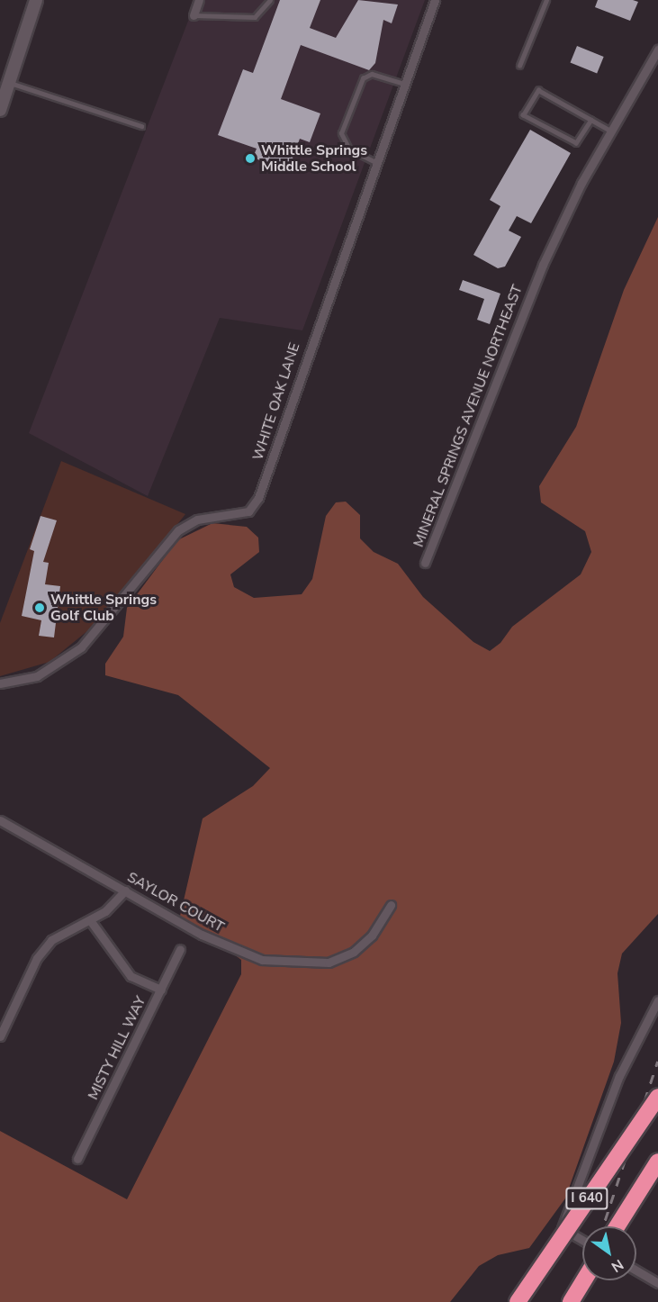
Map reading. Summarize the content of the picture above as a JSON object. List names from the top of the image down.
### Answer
{
  "streets": {
    "highway": ["I 640"],
    "street": [
      "WHITE OAK LANE",
      "MINERAL SPRINGS AVENUE NORTHEAST",
      "SAYLOR COURT",
      "MISTY HILL WAY"
    ]
  },
  "places": ["Whittle Springs Middle School", "Whittle Springs Golf Club"],
  "north": "bottom right"
}
